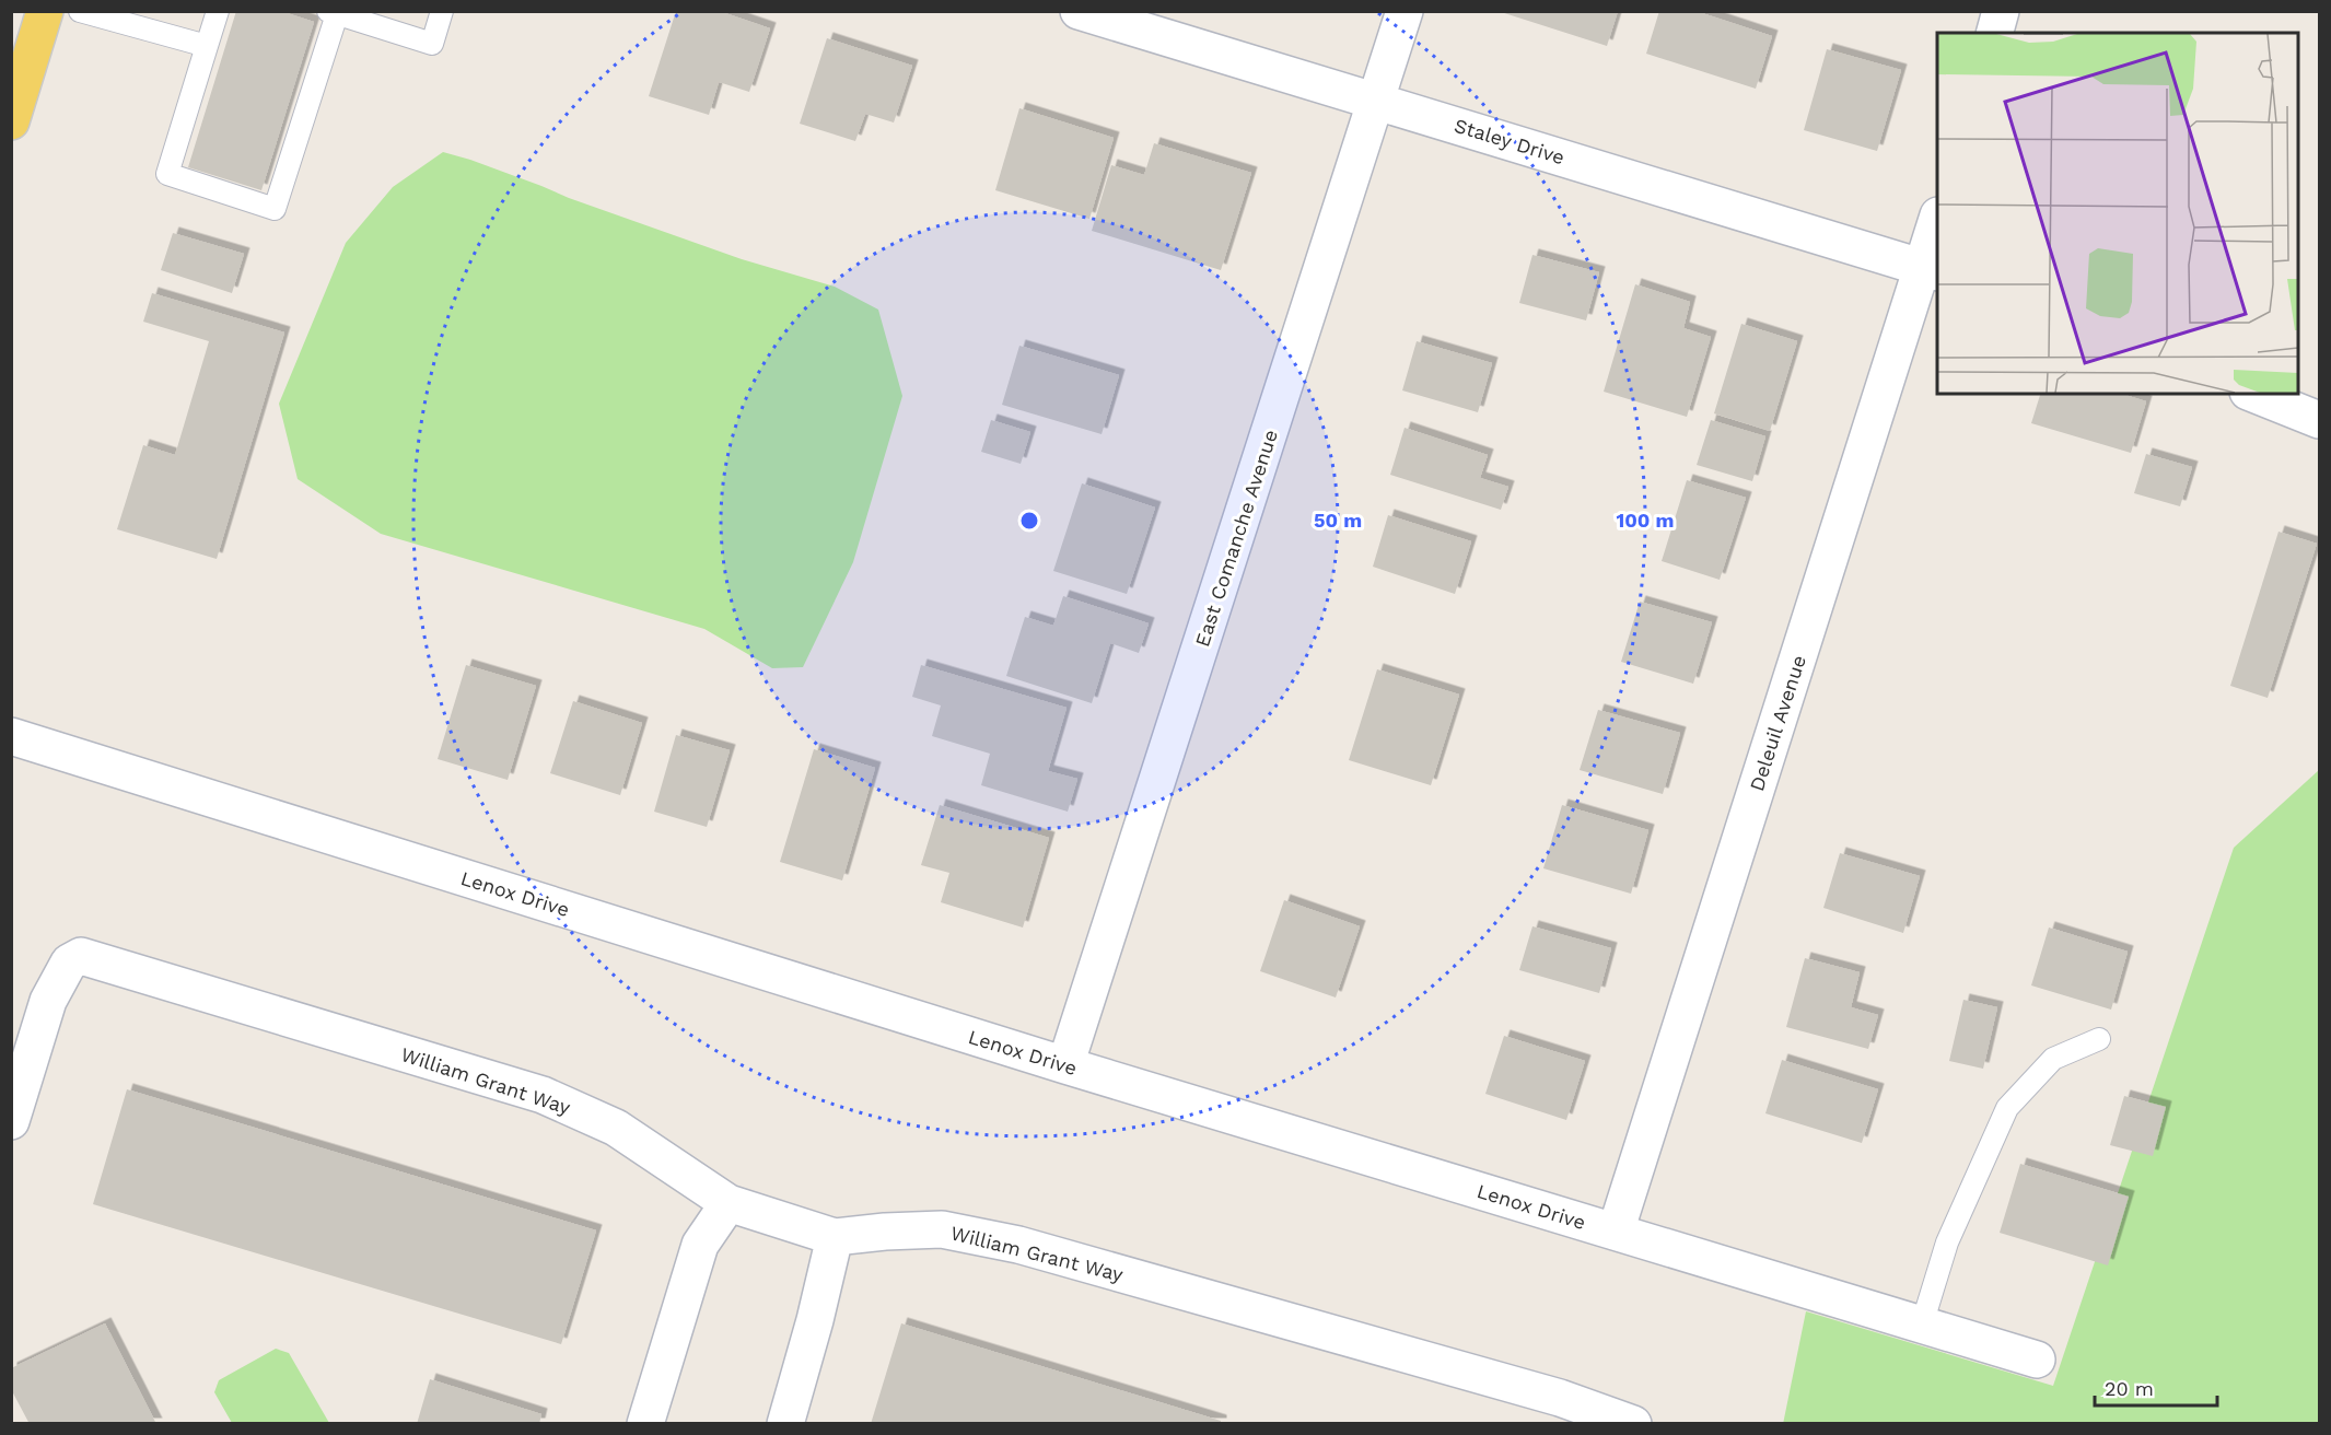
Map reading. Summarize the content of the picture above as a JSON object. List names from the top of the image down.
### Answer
{
  "streets": {
    "street": [
      "Staley Drive",
      "East Comanche Avenue",
      "Deleuil Avenue",
      "Lenox Drive",
      "William Grant Way"
    ]
  },
  "crossings": [
    ["Staley Drive", "East Comanche Avenue"],
    ["Staley Drive", "Deleuil Avenue"],
    ["East Comanche Avenue", "Lenox Drive"],
    ["Deleuil Avenue", "Lenox Drive"]
  ],
  "scale_bar": "20 m",
  "rings": ["50 m", "100 m"]
}
